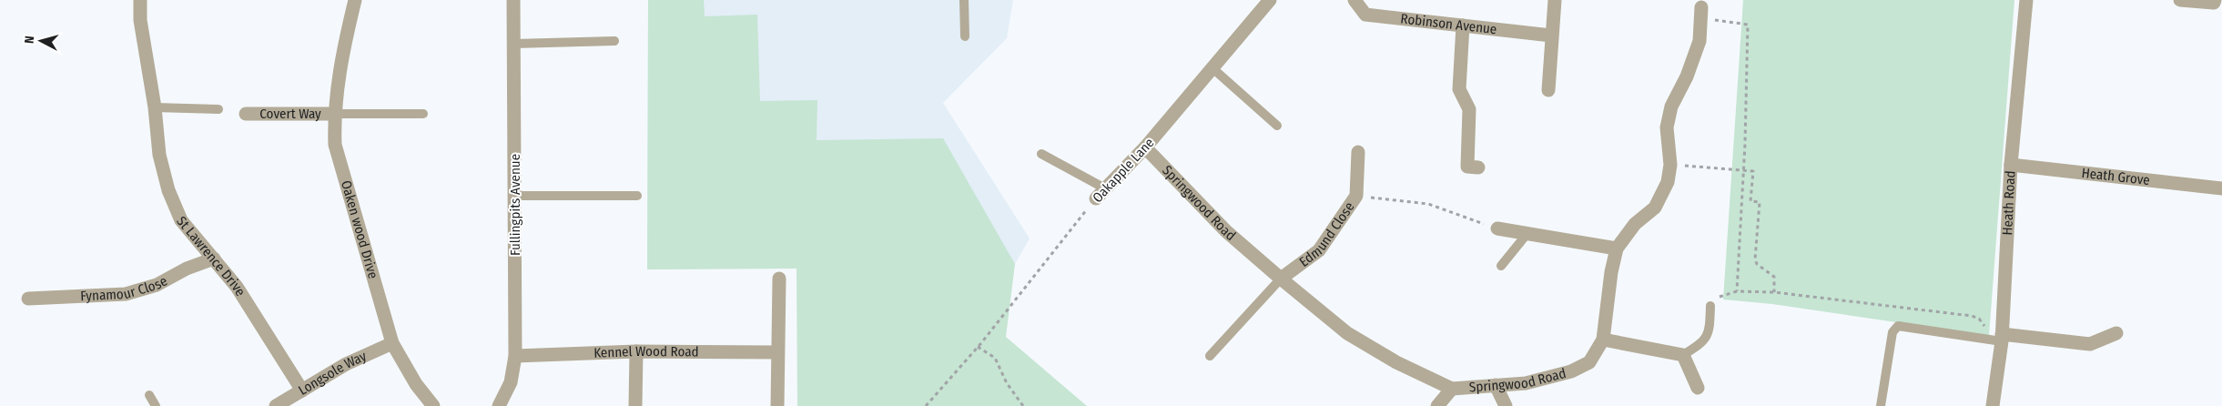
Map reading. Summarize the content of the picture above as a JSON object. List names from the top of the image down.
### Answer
{
  "streets": {
    "street": [
      "Robinson Avenue",
      "Covert Way",
      "Oakapple Lane",
      "Heath Grove",
      "Springwood Road",
      "Heath Road",
      "Fullingpits Avenue",
      "Oaken wood Drive",
      "Edmund Close",
      "St Lawrence Drive",
      "Fynamour Close",
      "Kennel Wood Road",
      "Longsole Way"
    ]
  },
  "crossings": [
    ["Covert Way", "Oaken wood Drive"],
    ["Oakapple Lane", "Springwood Road"],
    ["Heath Grove", "Heath Road"],
    ["Springwood Road", "Edmund Close"],
    ["Fullingpits Avenue", "Kennel Wood Road"],
    ["Oaken wood Drive", "Longsole Way"],
    ["St Lawrence Drive", "Fynamour Close"],
    ["St Lawrence Drive", "Longsole Way"]
  ],
  "north": "left"
}
